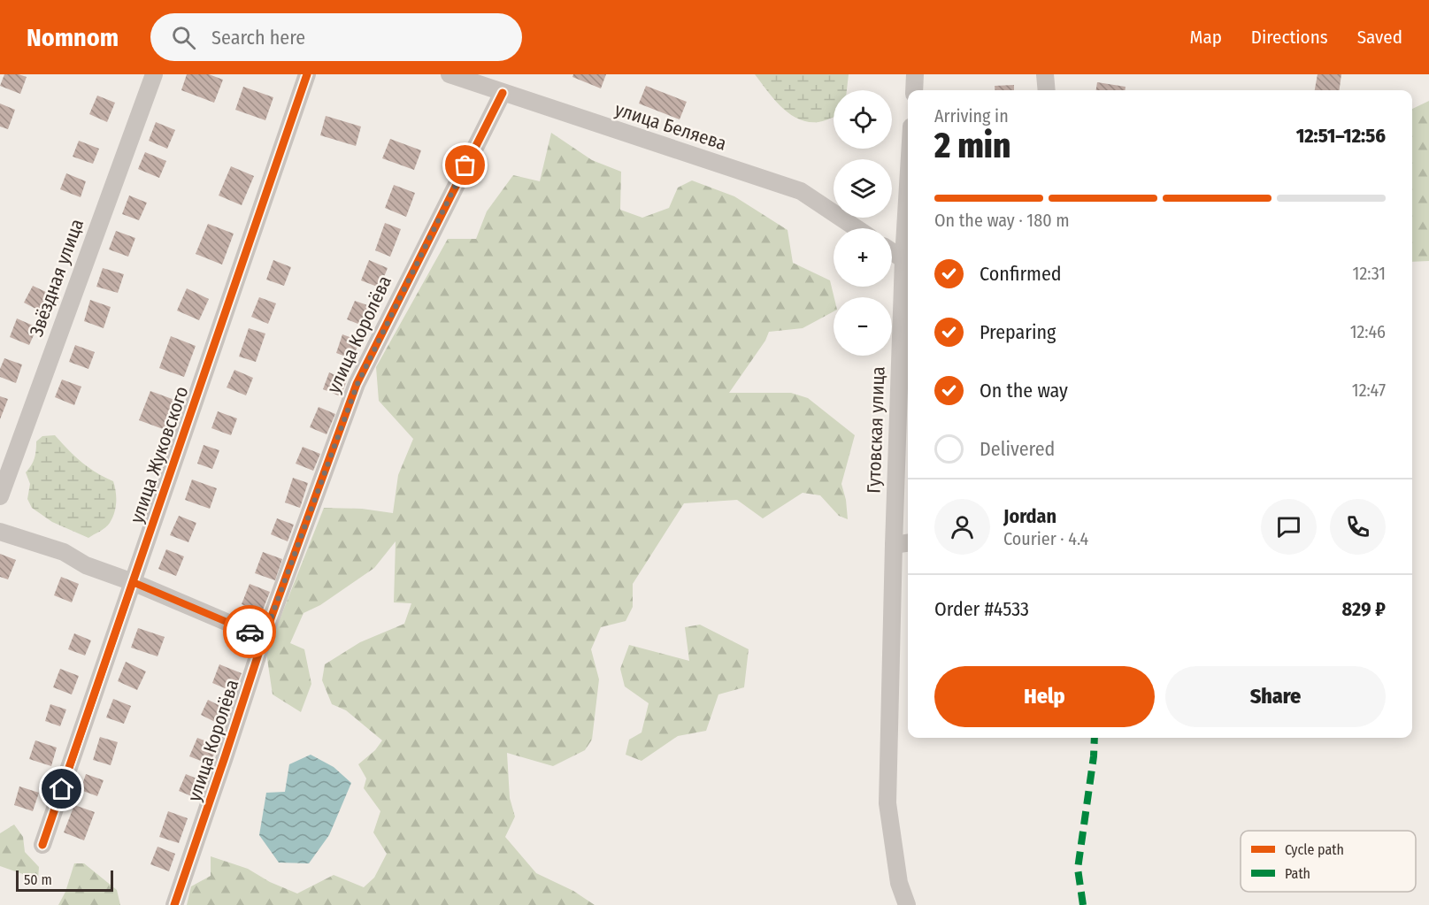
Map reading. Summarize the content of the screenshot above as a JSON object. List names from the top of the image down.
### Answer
{
  "streets": {
    "street": [
      "улица Беляева",
      "Звёздная улица",
      "улица Королёва",
      "Гутовская улица",
      "улица Жуковского"
    ]
  },
  "crossings": [
    ["улица Беляева", "улица Королёва"]
  ],
  "legend": ["Cycle path", "Path"],
  "scale_bar": "50 m",
  "page": {
    "header": "Nomnom",
    "search": "Search here",
    "nav": ["Map", "Directions", "Saved"],
    "map_buttons": ["+", "−"],
    "heading": ["2 min", "Arriving in", "12:51–12:56"],
    "panel": [
      "Jordan",
      "Courier · 4.4",
      "Order #4533",
      "829 ₽"
    ],
    "bar": "On the way · 180 m",
    "list": [
      ["Confirmed", "12:31"],
      ["Preparing", "12:46"],
      ["On the way", "12:47"],
      "Delivered"
    ],
    "buttons": ["Help", "Share"],
    "scale": "50 m"
  }
}
